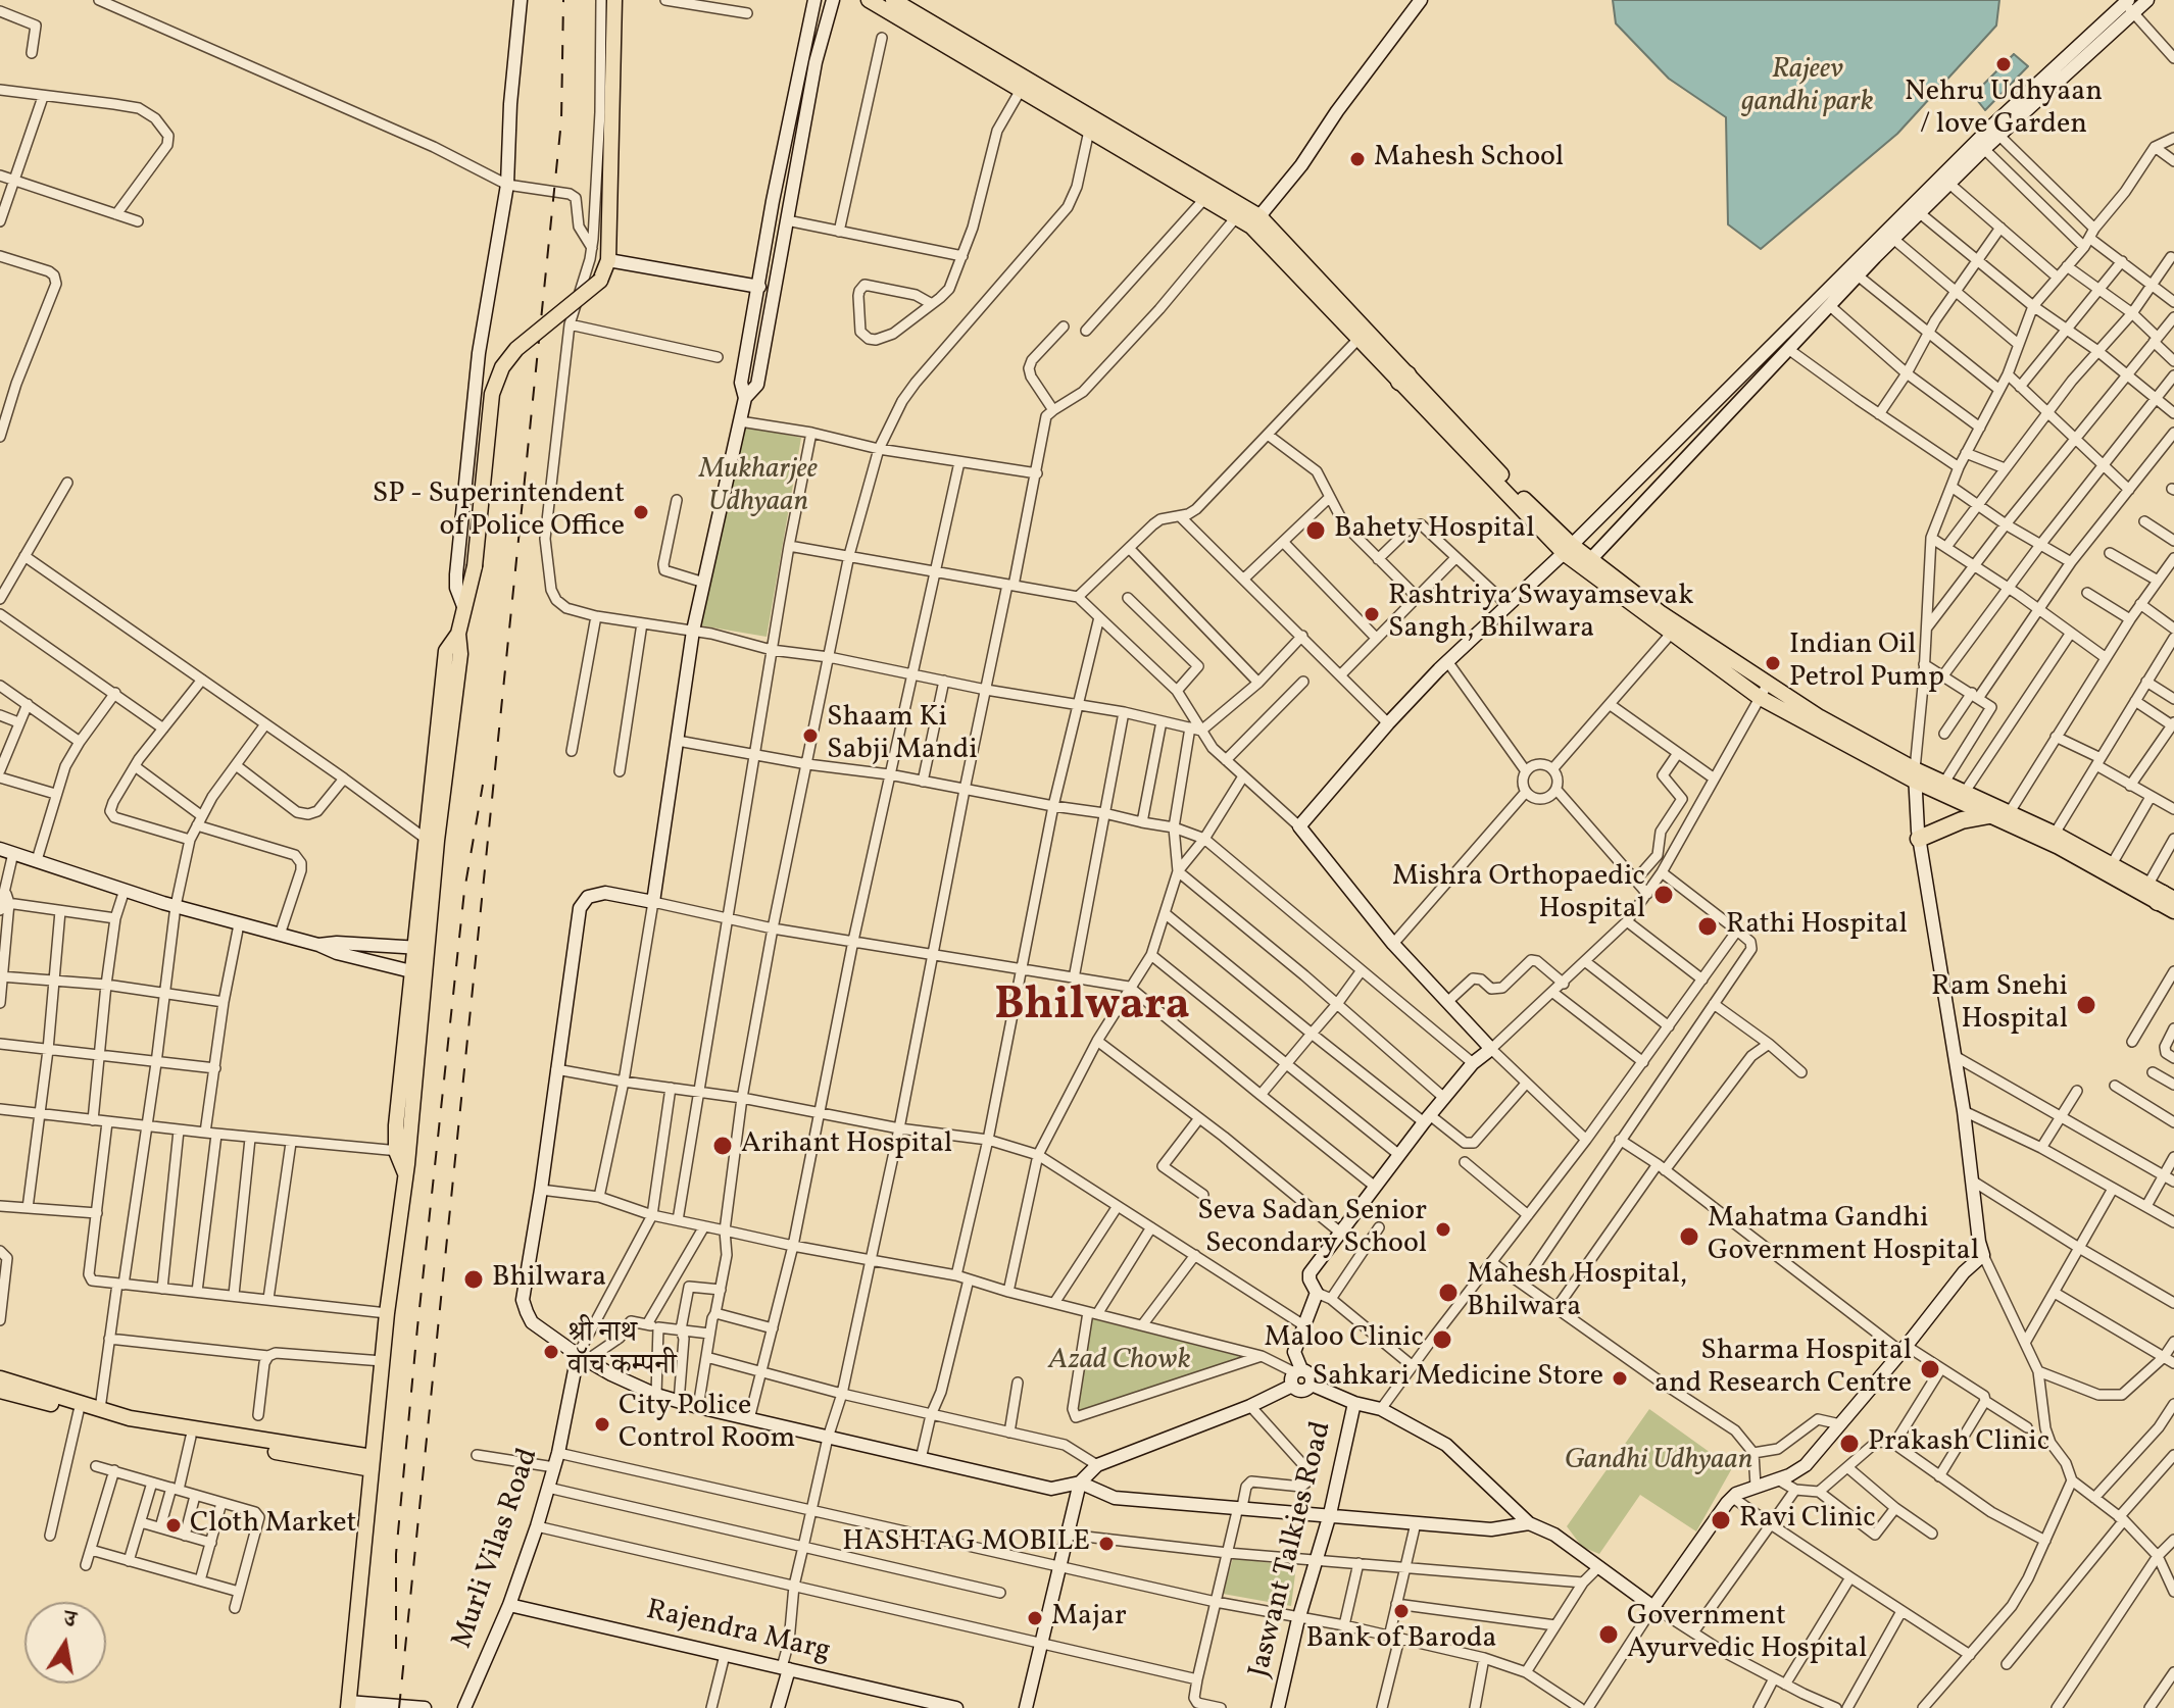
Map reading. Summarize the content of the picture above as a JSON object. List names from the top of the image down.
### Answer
{
  "streets": {
    "street": ["Murli Vilas Road", "Jaswant Talkies Road", "Rajendra Marg"]
  },
  "crossings": [
    ["Murli Vilas Road", "Rajendra Marg"]
  ],
  "districts": ["Bhilwara"],
  "parks": [
    "Rajeev gandhi park",
    "Mukharjee Udhyaan",
    "Azad Chowk",
    "Gandhi Udhyaan"
  ],
  "places": [
    "Nehru Udhyaan / love Garden",
    "Mahesh School",
    "SP - Superintendent of Police Office",
    "Bahety Hospital",
    "Rashtriya Swayamsevak Sangh, Bhilwara",
    "Indian Oil Petrol Pump",
    "Shaam Ki Sabji Mandi",
    "Mishra Orthopaedic Hospital",
    "Rathi Hospital",
    "Ram Snehi Hospital",
    "Arihant Hospital",
    "Seva Sadan Senior Secondary School",
    "Mahatma Gandhi Government Hospital",
    "Bhilwara",
    "Mahesh Hospital, Bhilwara",
    "Maloo Clinic",
    "श्री नाथ वॉच कम्पनी",
    "Sharma Hospital and Research Centre",
    "Sahkari Medicine Store",
    "City Police Control Room",
    "Prakash Clinic",
    "Ravi Clinic",
    "Cloth Market",
    "HASHTAG MOBILE",
    "Bank of Baroda",
    "Majar",
    "Government Ayurvedic Hospital"
  ],
  "north": "top"
}
